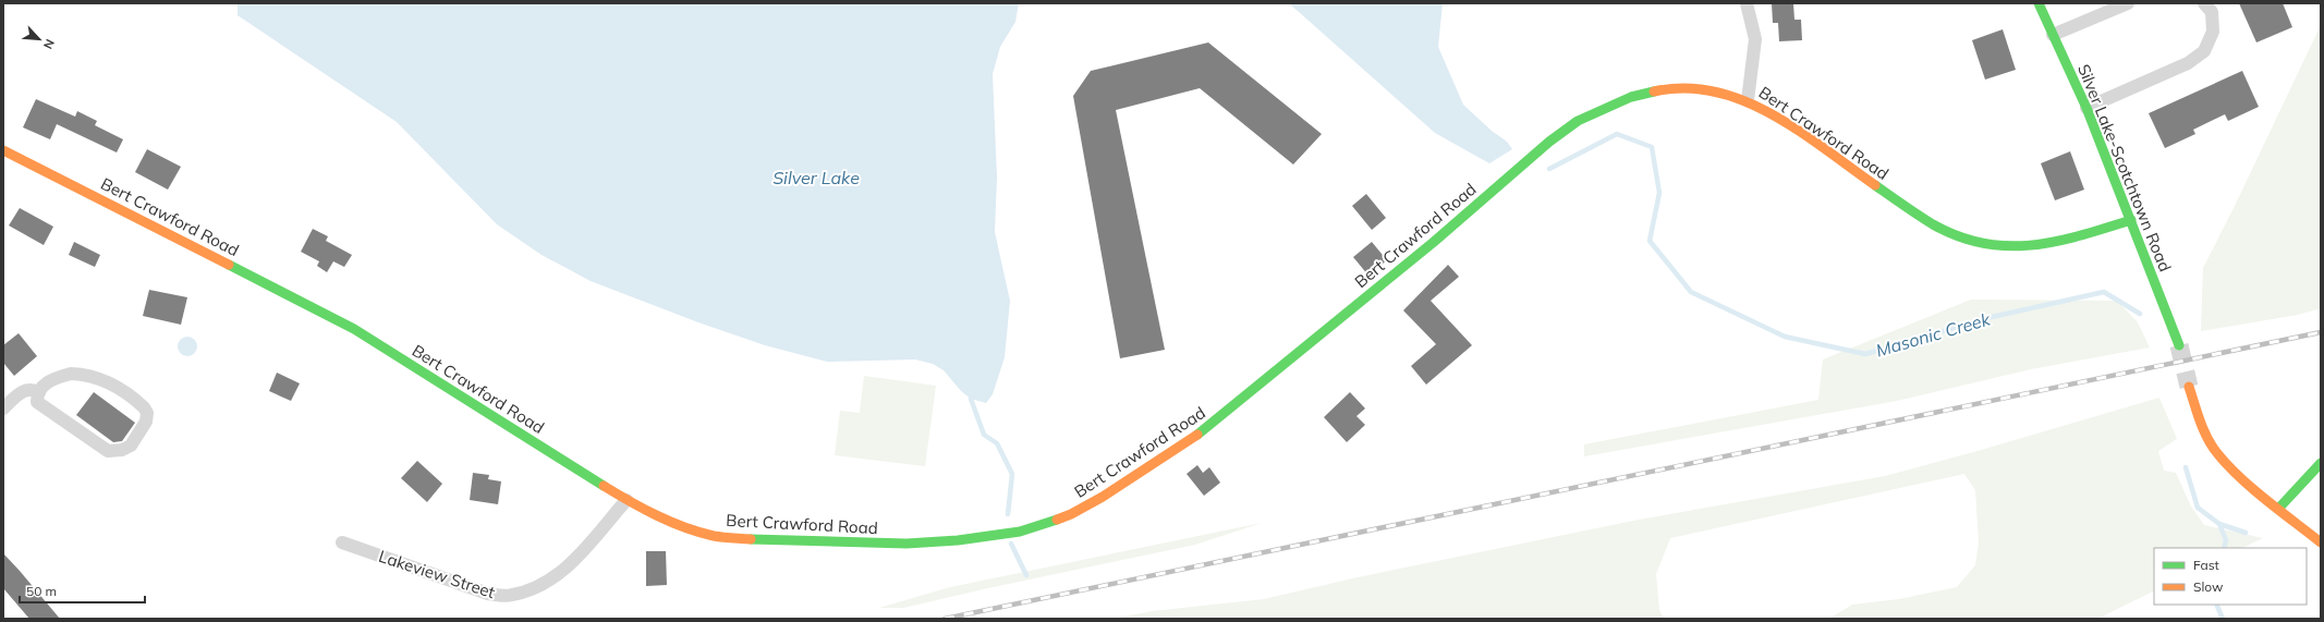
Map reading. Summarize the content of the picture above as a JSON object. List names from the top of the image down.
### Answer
{
  "streets": {
    "street": ["Bert Crawford Road", "Silver Lake-Scotchtown Road", "Lakeview Street"]
  },
  "crossings": [
    ["Bert Crawford Road", "Silver Lake-Scotchtown Road"],
    ["Bert Crawford Road", "Lakeview Street"]
  ],
  "water": ["Silver Lake", "Masonic Creek"],
  "legend": ["Fast", "Slow"],
  "scale_bar": "50 m",
  "north": "bottom right"
}
